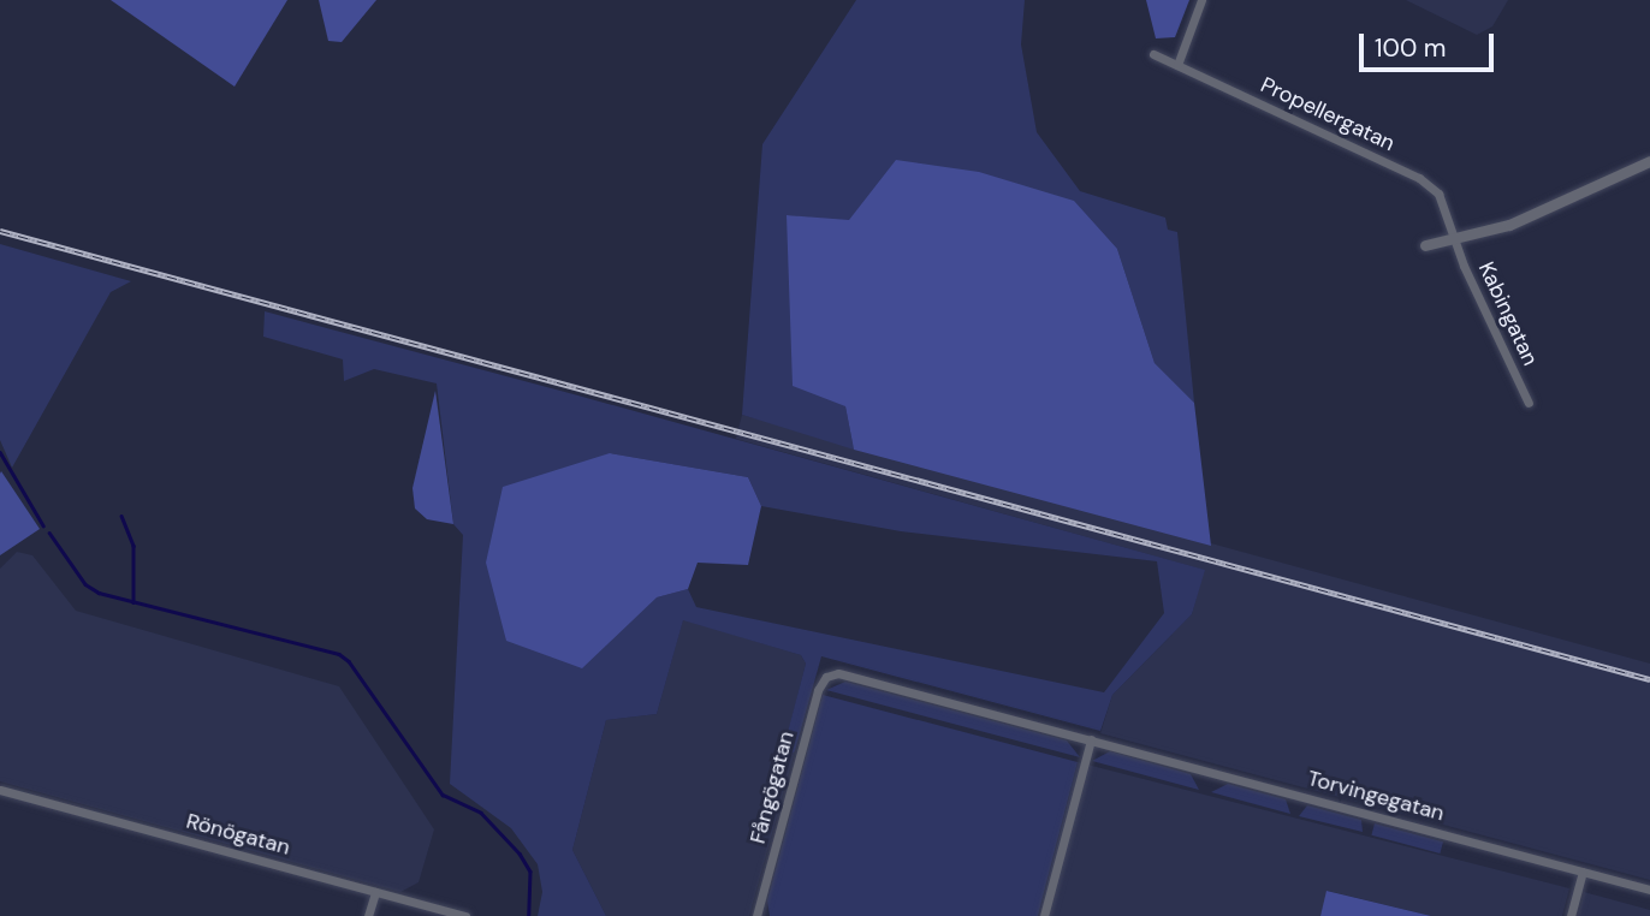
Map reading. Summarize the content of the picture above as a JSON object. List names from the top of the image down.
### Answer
{
  "streets": {
    "street": [
      "Propellergatan",
      "Kabingatan",
      "Fångögatan",
      "Torvingegatan",
      "Rönögatan"
    ]
  },
  "crossings": [
    ["Propellergatan", "Kabingatan"],
    ["Fångögatan", "Torvingegatan"]
  ],
  "scale_bar": "100 m"
}
